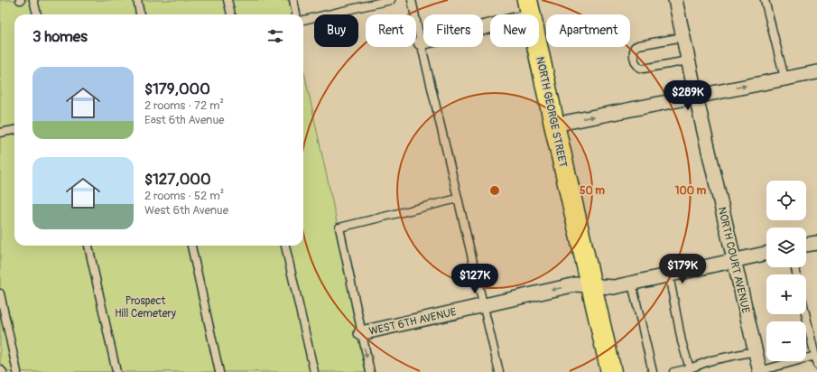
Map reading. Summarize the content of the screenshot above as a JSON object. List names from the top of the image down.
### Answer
{
  "streets": {
    "main road": ["NORTH GEORGE STREET"],
    "street": ["NORTH COURT AVENUE", "WEST 6TH AVENUE"]
  },
  "crossings": [
    ["NORTH GEORGE STREET", "WEST 6TH AVENUE"],
    ["NORTH COURT AVENUE", "WEST 6TH AVENUE"]
  ],
  "parks": ["Prospect Hill Cemetery"],
  "page": {
    "chip": [
      "Buy",
      "Rent",
      "Filters",
      "New",
      "Apartment"
    ],
    "heading": "3 homes",
    "list": [
      {
        "name": "$179,000",
        "note": "2 rooms · 72 m² · East 6th Avenue"
      },
      {
        "name": "$127,000",
        "note": "2 rooms · 52 m² · West 6th Avenue"
      }
    ],
    "price": ["$289K", "$179K", "$127K"],
    "map_buttons": ["+", "−"]
  },
  "rings": ["50 m", "100 m"]
}
